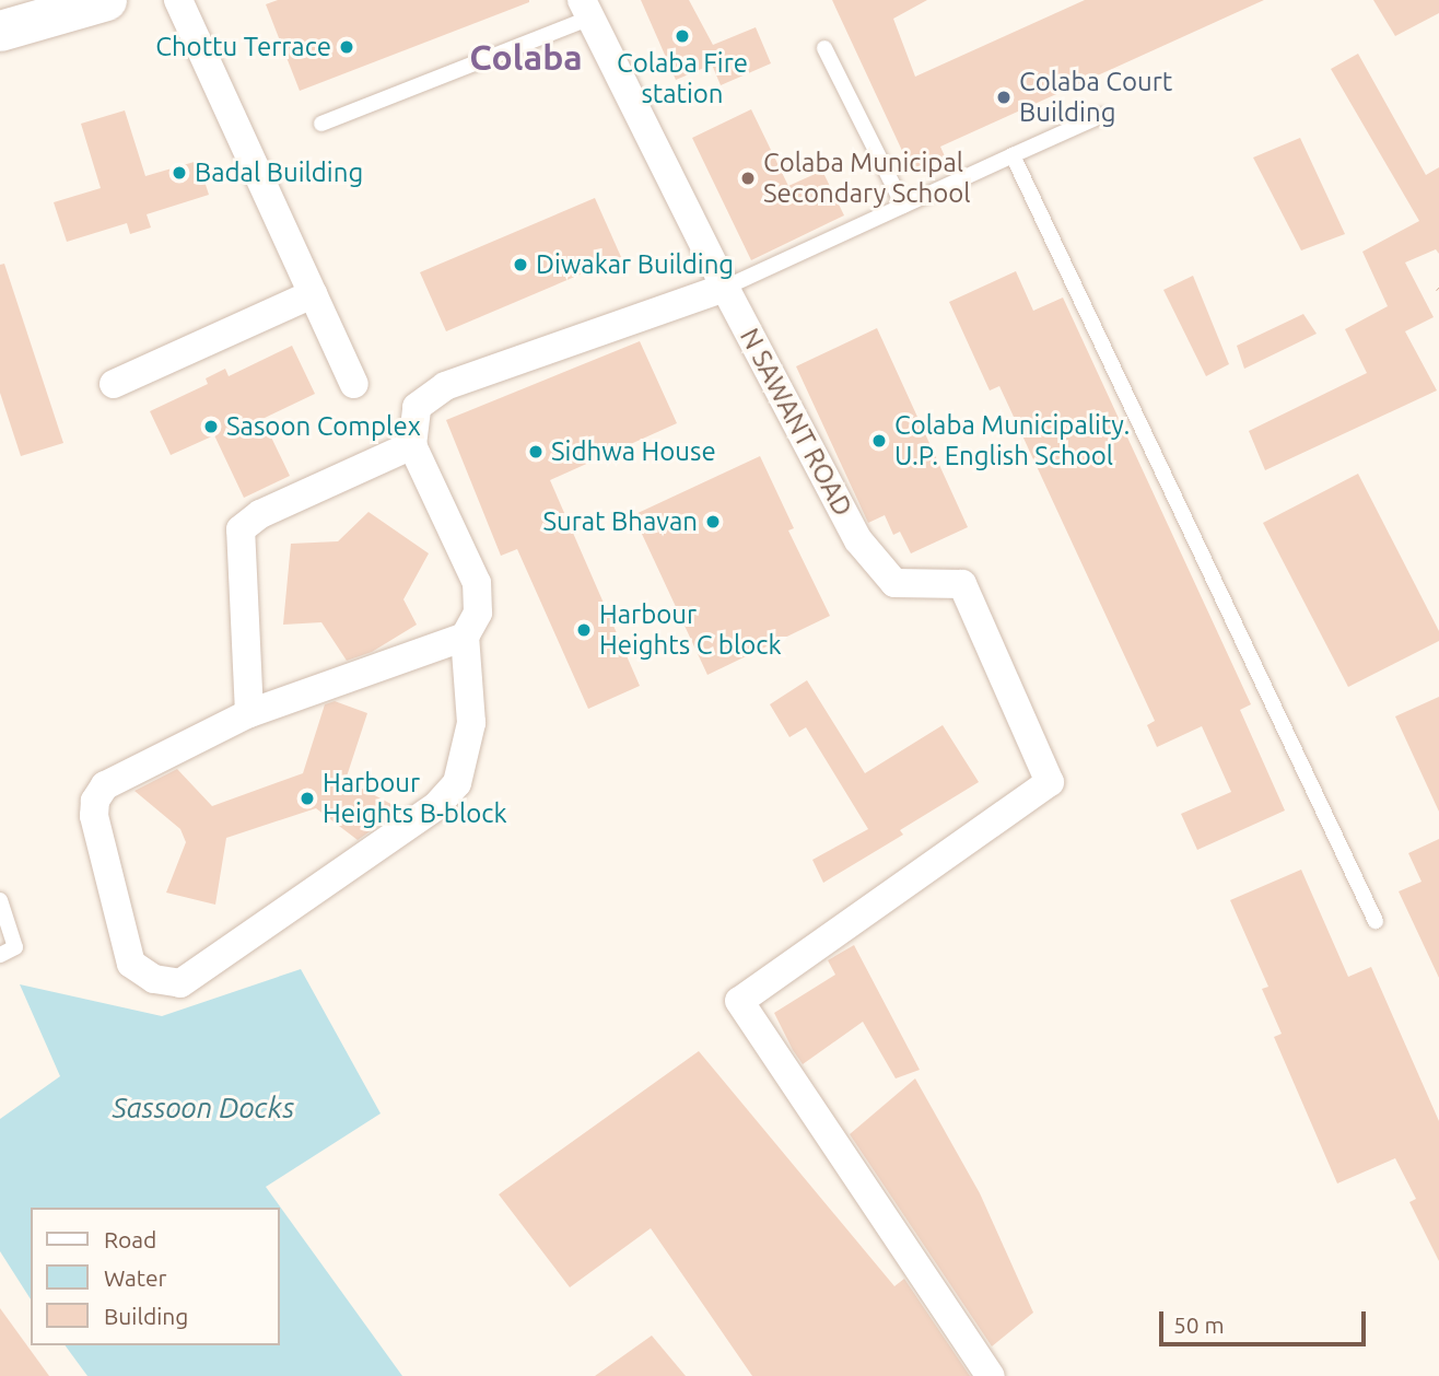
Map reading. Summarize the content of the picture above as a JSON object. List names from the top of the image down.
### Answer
{
  "streets": {
    "street": ["N SAWANT ROAD"]
  },
  "districts": ["Colaba"],
  "water": ["Sassoon Docks"],
  "places": [
    "Colaba Fire station",
    "Chottu Terrace",
    "Colaba Court Building",
    "Badal Building",
    "Colaba Municipal Secondary School",
    "Diwakar Building",
    "Sasoon Complex",
    "Colaba Municipality. U.P. English School",
    "Sidhwa House",
    "Surat Bhavan",
    "Harbour Heights C block",
    "Harbour Heights B-block"
  ],
  "legend": ["Road", "Water", "Building"],
  "scale_bar": "50 m"
}
